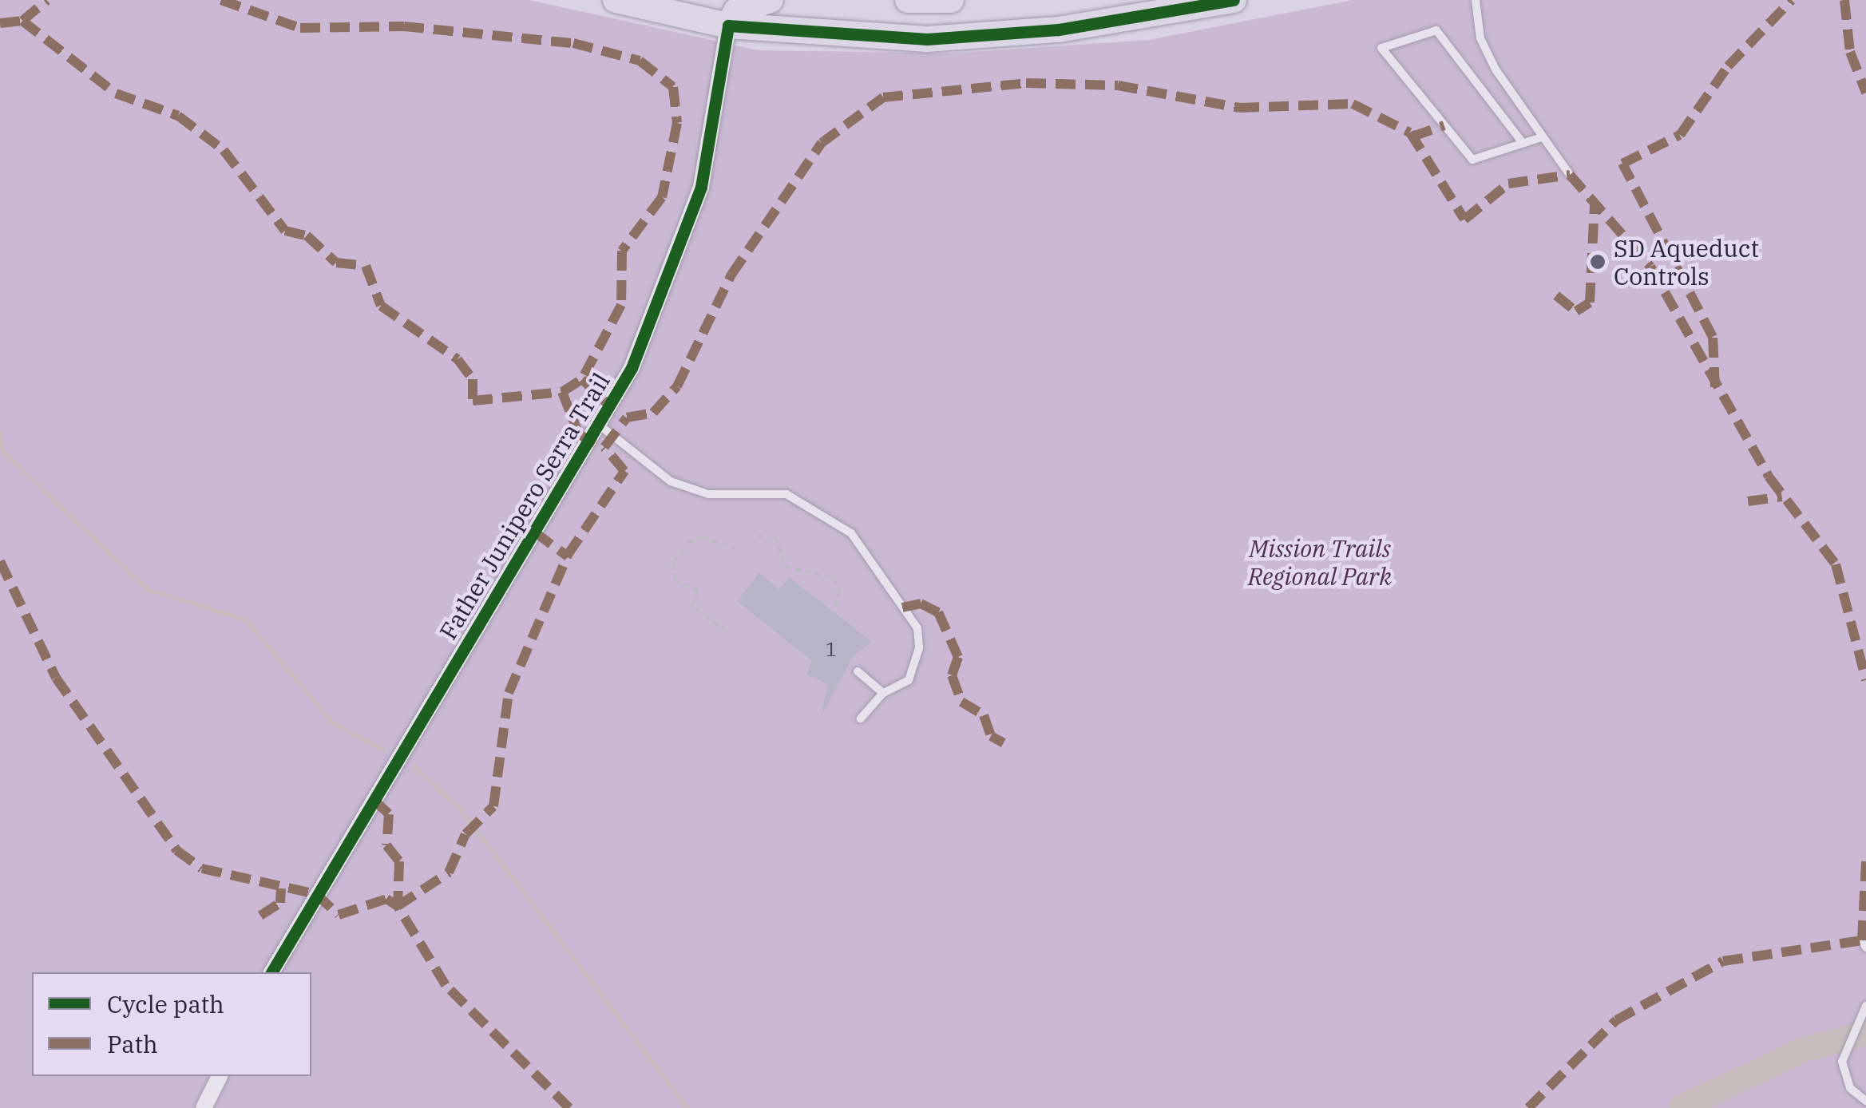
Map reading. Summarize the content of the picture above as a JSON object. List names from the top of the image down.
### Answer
{
  "streets": {
    "street": ["Father Junipero Serra Trail"]
  },
  "parks": ["Mission Trails Regional Park"],
  "places": ["SD Aqueduct Controls"],
  "house_numbers": ["1"],
  "legend": ["Cycle path", "Path"]
}
